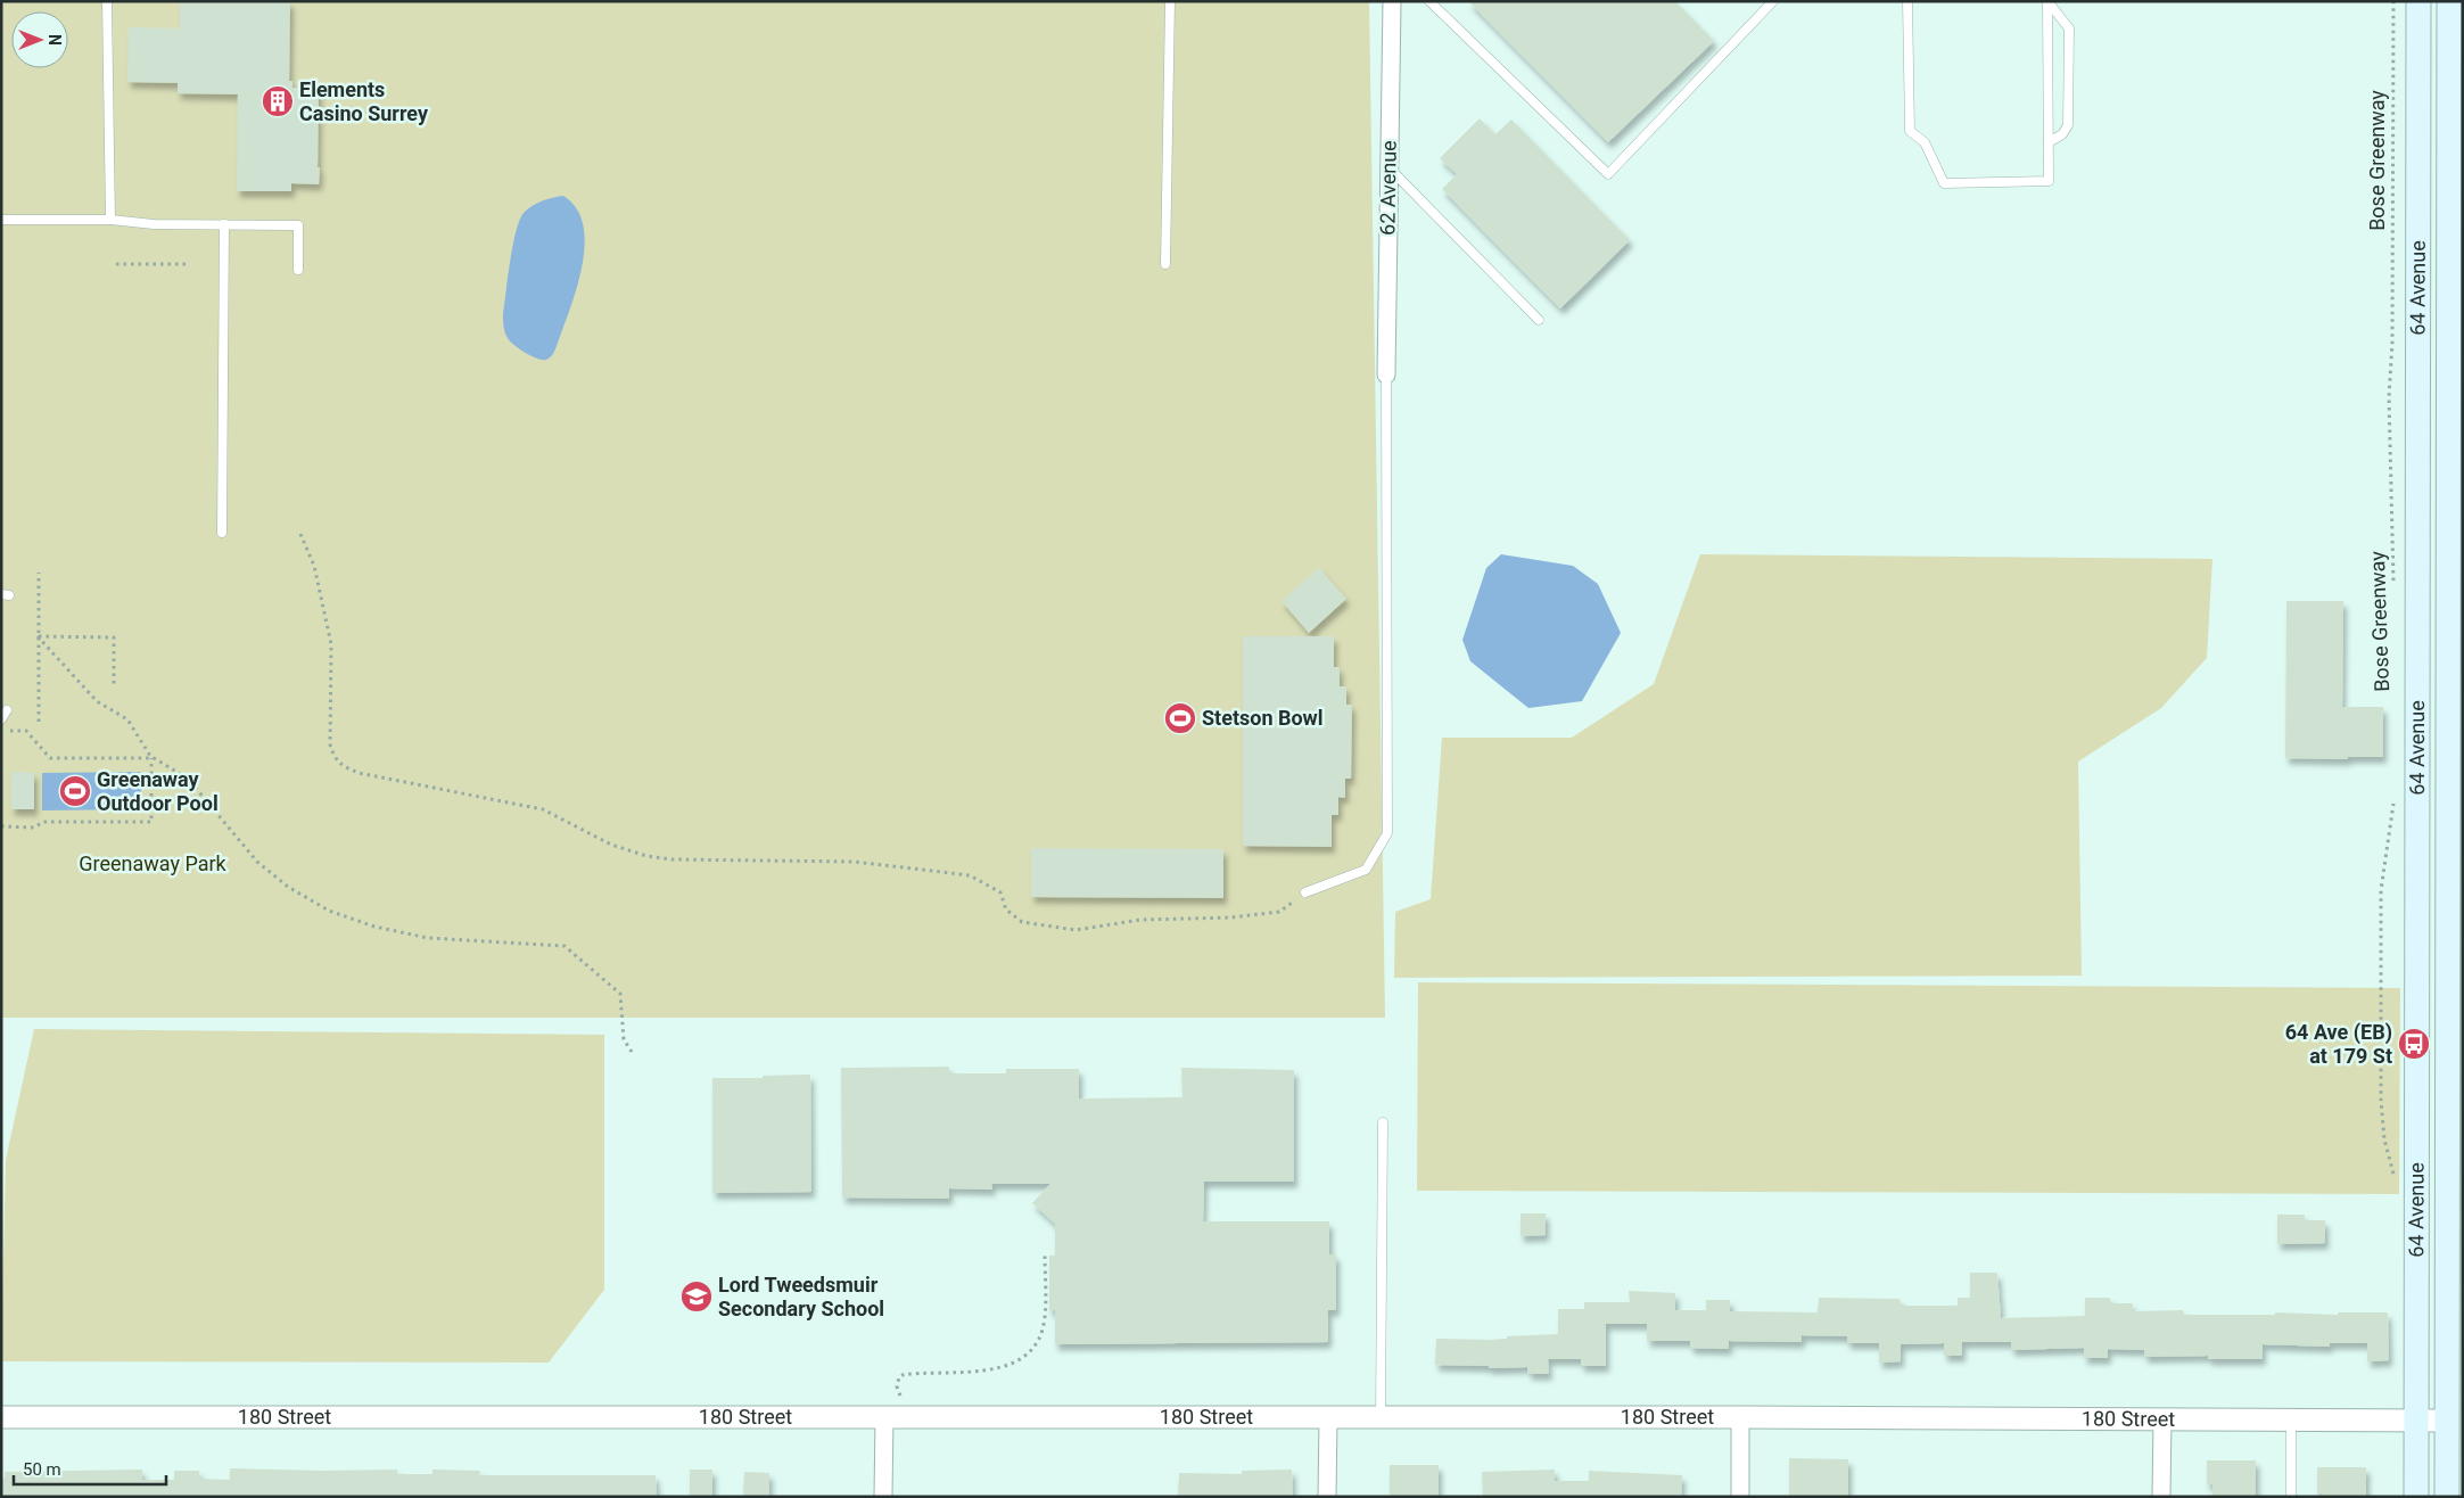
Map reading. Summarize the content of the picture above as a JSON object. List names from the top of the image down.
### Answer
{
  "streets": {
    "main road": ["64 Avenue"],
    "street": ["62 Avenue", "180 Street"],
    "path": ["Bose Greenway"]
  },
  "crossings": [
    ["64 Avenue", "180 Street"]
  ],
  "parks": ["Greenaway Park"],
  "places": {
    "building": ["Elements Casino Surrey"],
    "sports": ["Stetson Bowl", "Greenaway Outdoor Pool"],
    "bus stop": ["64 Ave (EB) at 179 St"],
    "school or university": ["Lord Tweedsmuir Secondary School"]
  },
  "scale_bar": "50 m",
  "north": "right"
}
